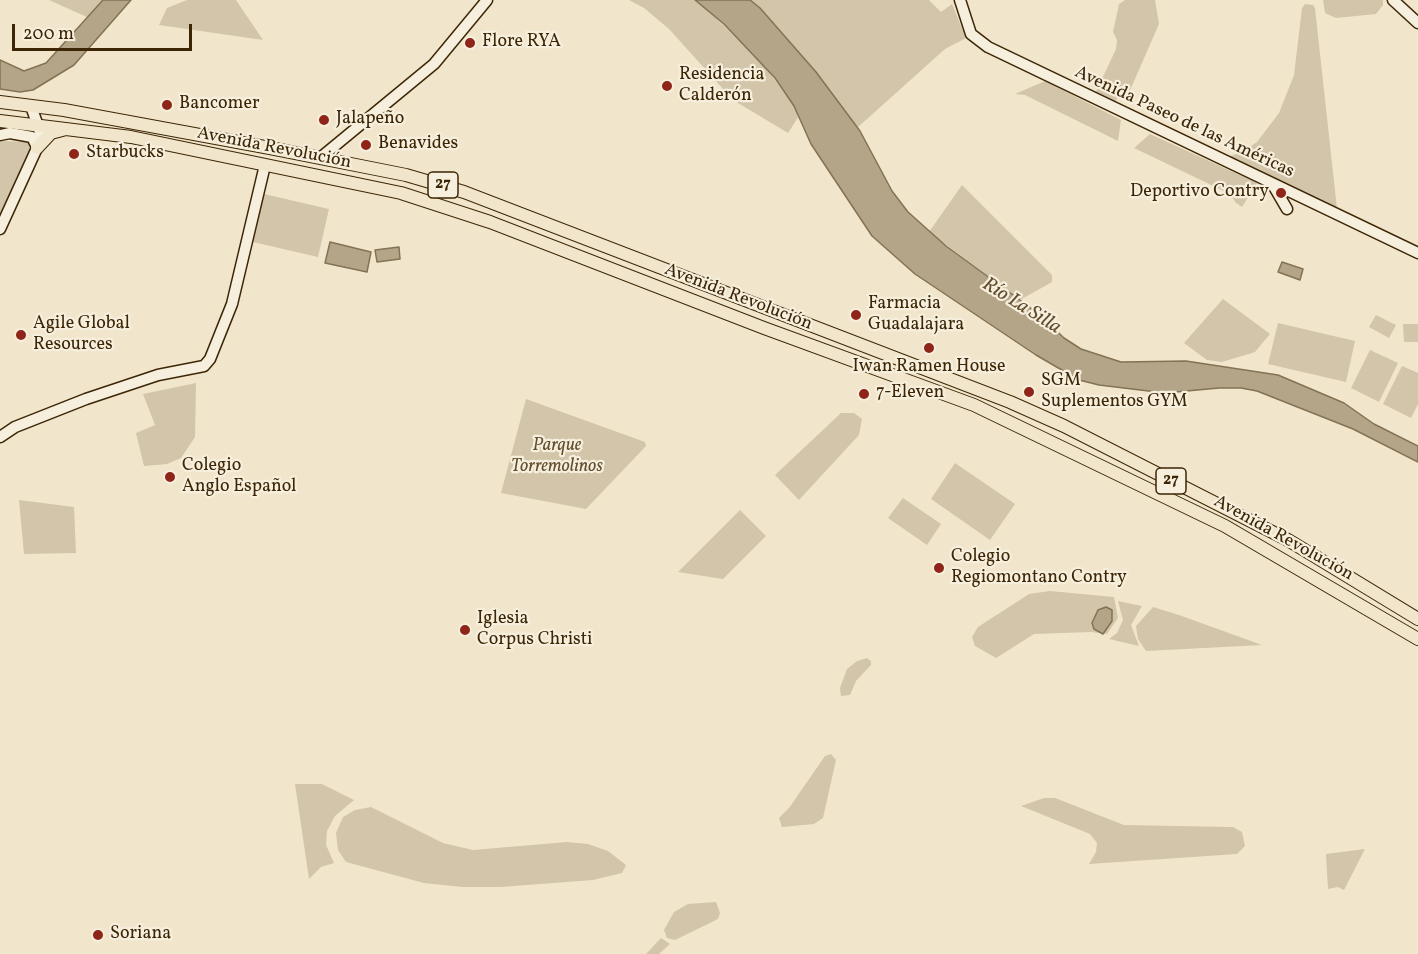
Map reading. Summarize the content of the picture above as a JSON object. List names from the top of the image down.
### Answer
{
  "streets": {
    "main road": ["Avenida Revolución", "27"],
    "street": ["Avenida Paseo de las Américas"]
  },
  "water": ["Río La Silla"],
  "parks": ["Parque Torremolinos"],
  "places": [
    "Flore RYA",
    "Residencia Calderón",
    "Bancomer",
    "Jalapeño",
    "Benavides",
    "Starbucks",
    "Deportivo Contry",
    "Farmacia Guadalajara",
    "Agile Global Resources",
    "Iwan Ramen House",
    "SGM Suplementos GYM",
    "7-Eleven",
    "Colegio Anglo Español",
    "Colegio Regiomontano Contry",
    "Iglesia Corpus Christi",
    "Soriana"
  ],
  "scale_bar": "200 m"
}
